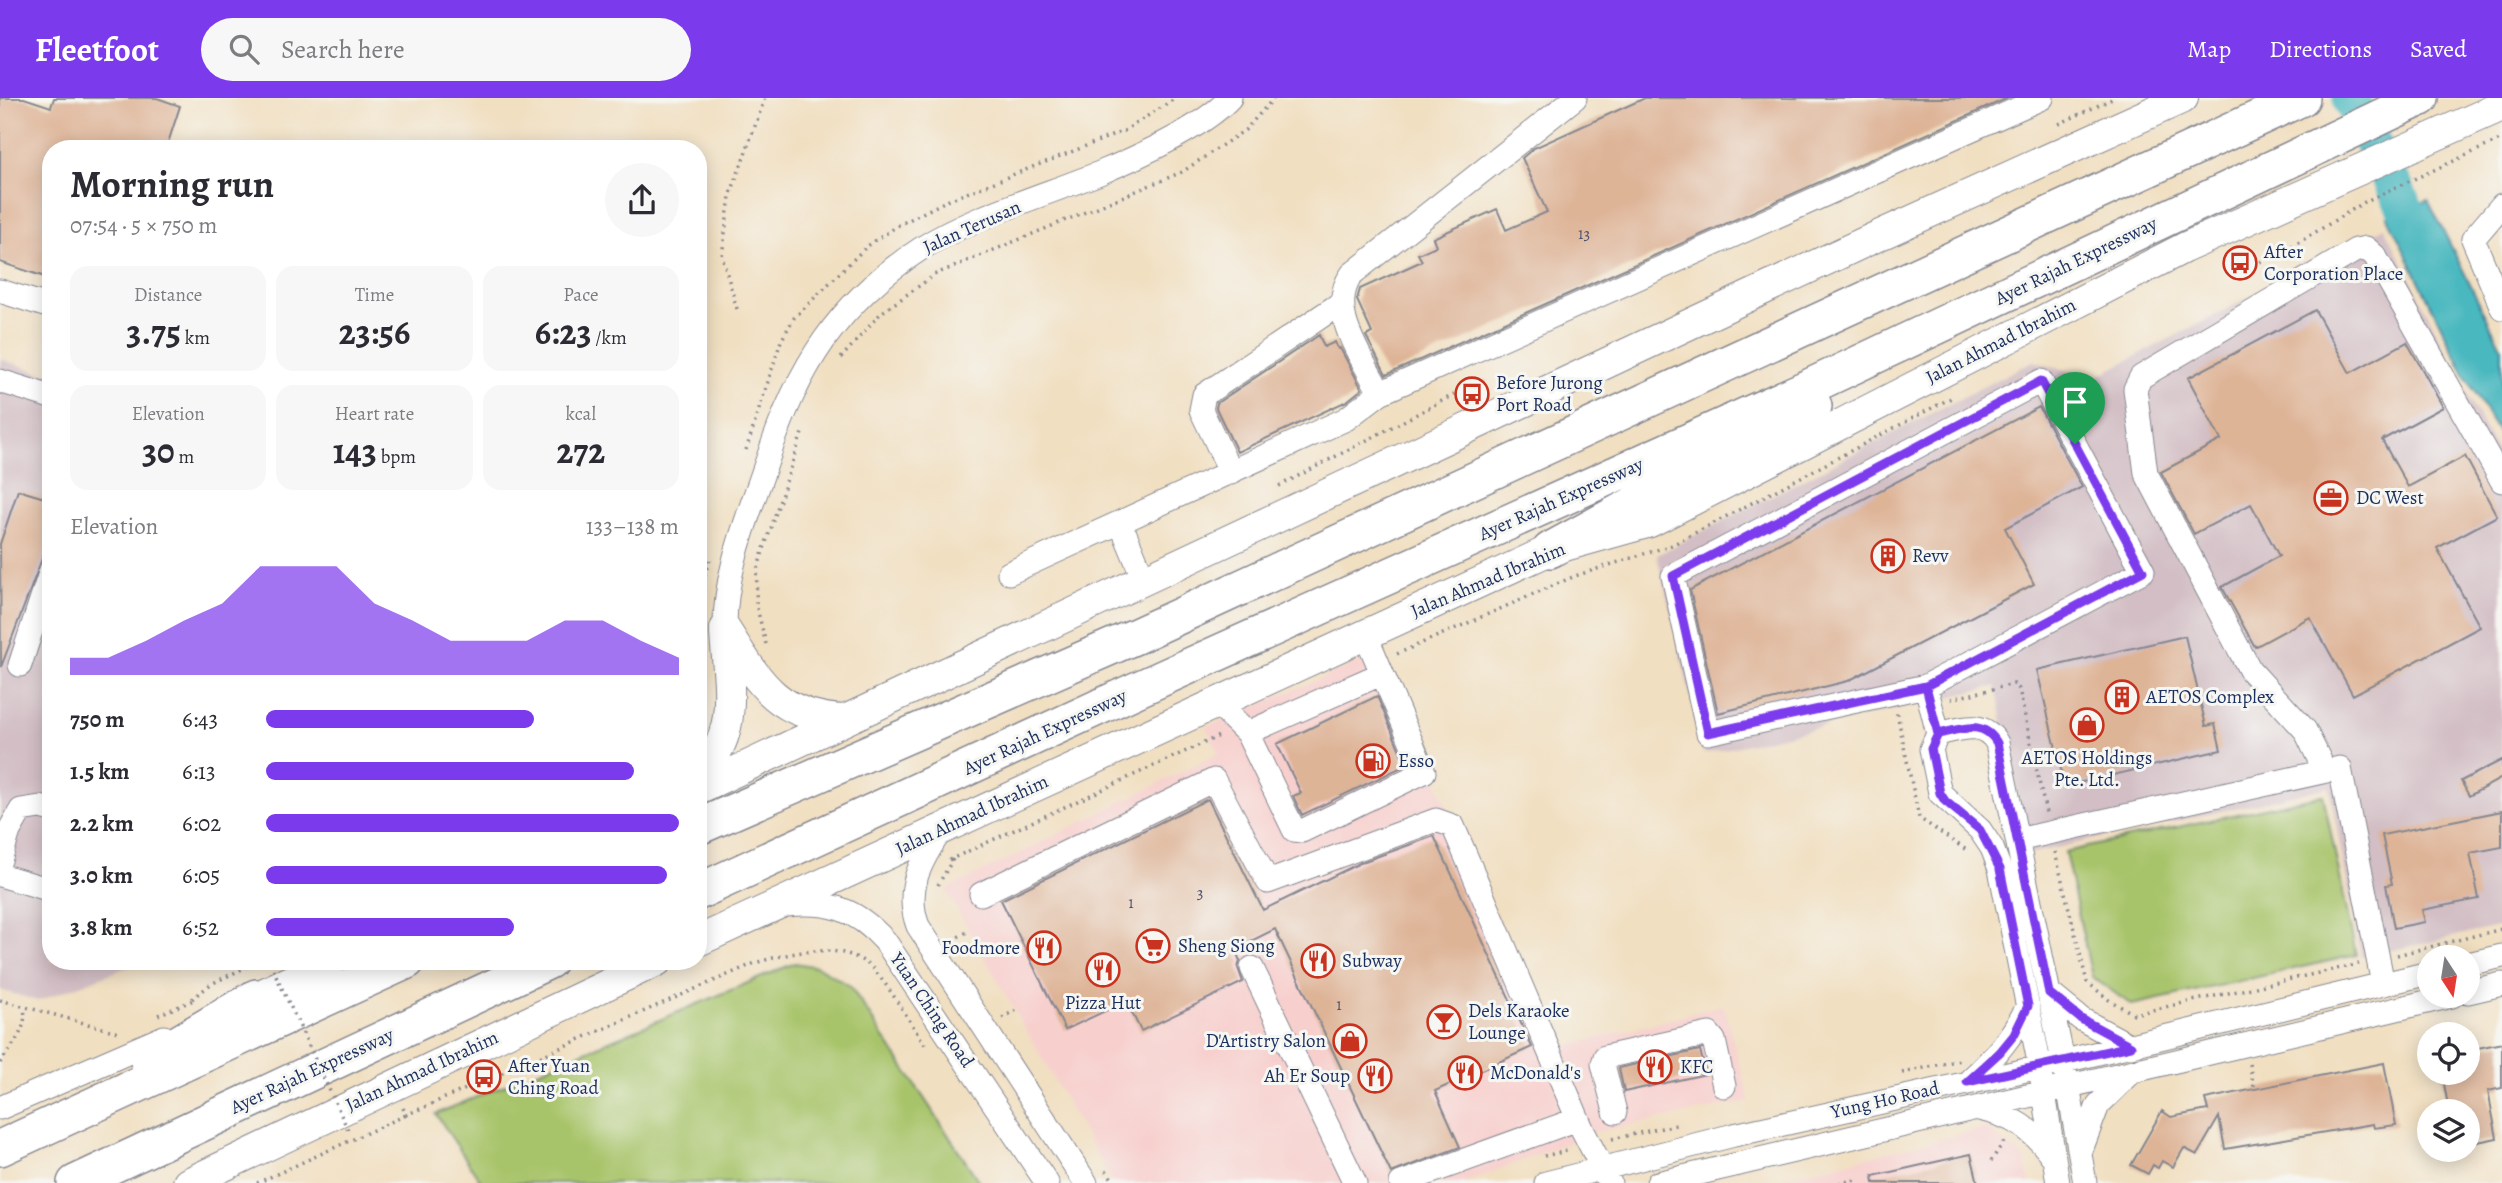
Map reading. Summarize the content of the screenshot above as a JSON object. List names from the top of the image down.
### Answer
{
  "streets": {
    "highway": ["Ayer Rajah Expressway"],
    "main road": ["Jalan Ahmad Ibrahim"],
    "street": ["Jalan Terusan", "Yuan Ching Road", "Yung Ho Road"]
  },
  "crossings": [
    ["Jalan Ahmad Ibrahim", "Yuan Ching Road"]
  ],
  "places": {
    "bus stop": ["After Corporation Place", "Before Jurong Port Road", "After Yuan Ching Road"],
    "office": ["DC West"],
    "building": ["Revv", "AETOS Complex"],
    "shop": ["AETOS Holdings Pte. Ltd.", "D'Artistry Salon"],
    "fuel station": ["Esso"],
    "supermarket": ["Sheng Siong"],
    "restaurant": [
      "Foodmore",
      "Subway",
      "Pizza Hut",
      "KFC",
      "McDonald's",
      "Ah Er Soup"
    ],
    "bar": ["Dels Karaoke Lounge"]
  },
  "house_numbers": [
    "13",
    "3",
    "1",
    "1"
  ],
  "north": "bottom",
  "page": {
    "header": "Fleetfoot",
    "search": "Search here",
    "nav": ["Map", "Directions", "Saved"],
    "heading": ["Morning run", "07:54 · 5 × 750 m"],
    "stats": [
      ["Distance", "3.75 km"],
      ["Time", "23:56"],
      ["Pace", "6:23 /km"],
      ["Elevation", "30 m"],
      ["Heart rate", "143 bpm"],
      ["kcal", "272"]
    ],
    "chart": ["Elevation", "133–138 m"],
    "list": [
      {
        "name": "750 m",
        "note": "6:43"
      },
      {
        "name": "1.5 km",
        "note": "6:13"
      },
      {
        "name": "2.2 km",
        "note": "6:02"
      },
      {
        "name": "3.0 km",
        "note": "6:05"
      },
      {
        "name": "3.8 km",
        "note": "6:52"
      }
    ]
  }
}
